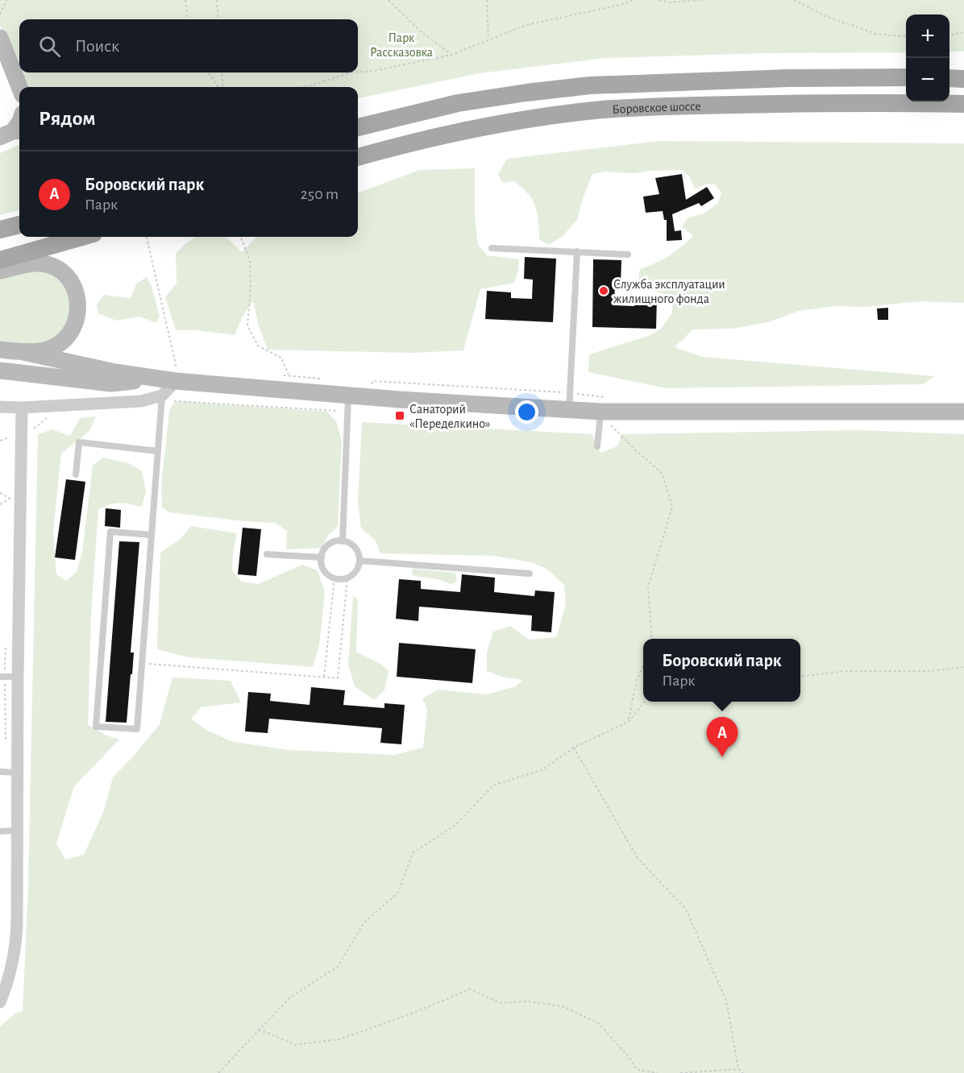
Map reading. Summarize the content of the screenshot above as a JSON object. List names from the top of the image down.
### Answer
{
  "streets": {
    "main road": ["Боровское шоссе"]
  },
  "parks": ["Парк Рассказовка"],
  "places": {
    "other": ["Служба эксплуатации жилищного фонда"],
    "transit": ["Санаторий «Переделкино»"]
  },
  "page": {
    "map_buttons": ["+", "−"],
    "search": "Поиск",
    "heading": "Рядом",
    "list": [
      {
        "mark": "A",
        "name": "Боровский парк",
        "note": "Парк",
        "value": "250 m"
      }
    ],
    "popup": ["Боровский парк", "Парк"],
    "pins": "A"
  }
}
